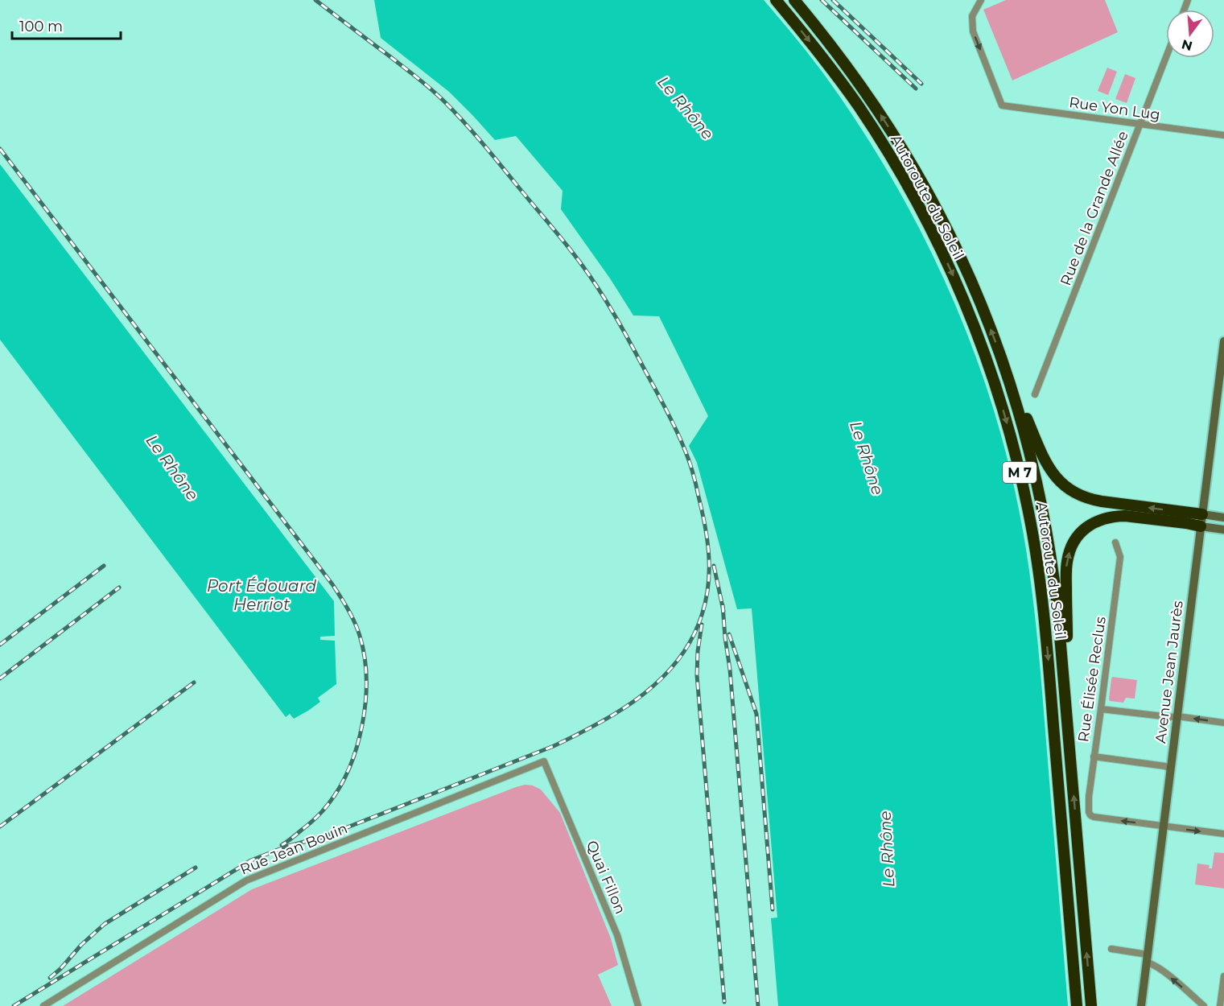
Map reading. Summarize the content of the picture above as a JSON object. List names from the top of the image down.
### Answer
{
  "streets": {
    "highway": ["Autoroute du Soleil", "M 7"],
    "main road": ["Avenue Jean Jaurès"],
    "street": [
      "Rue Yon Lug",
      "Rue de la Grande Allée",
      "Rue Élisée Reclus",
      "Rue Jean Bouin",
      "Quai Fillon"
    ]
  },
  "crossings": [
    ["Rue Yon Lug", "Rue de la Grande Allée"],
    ["Avenue Jean Jaurès", "Rue Élisée Reclus"],
    ["Rue Jean Bouin", "Quai Fillon"]
  ],
  "water": ["Le Rhône", "Port Édouard Herriot"],
  "scale_bar": "100 m",
  "north": "bottom"
}
